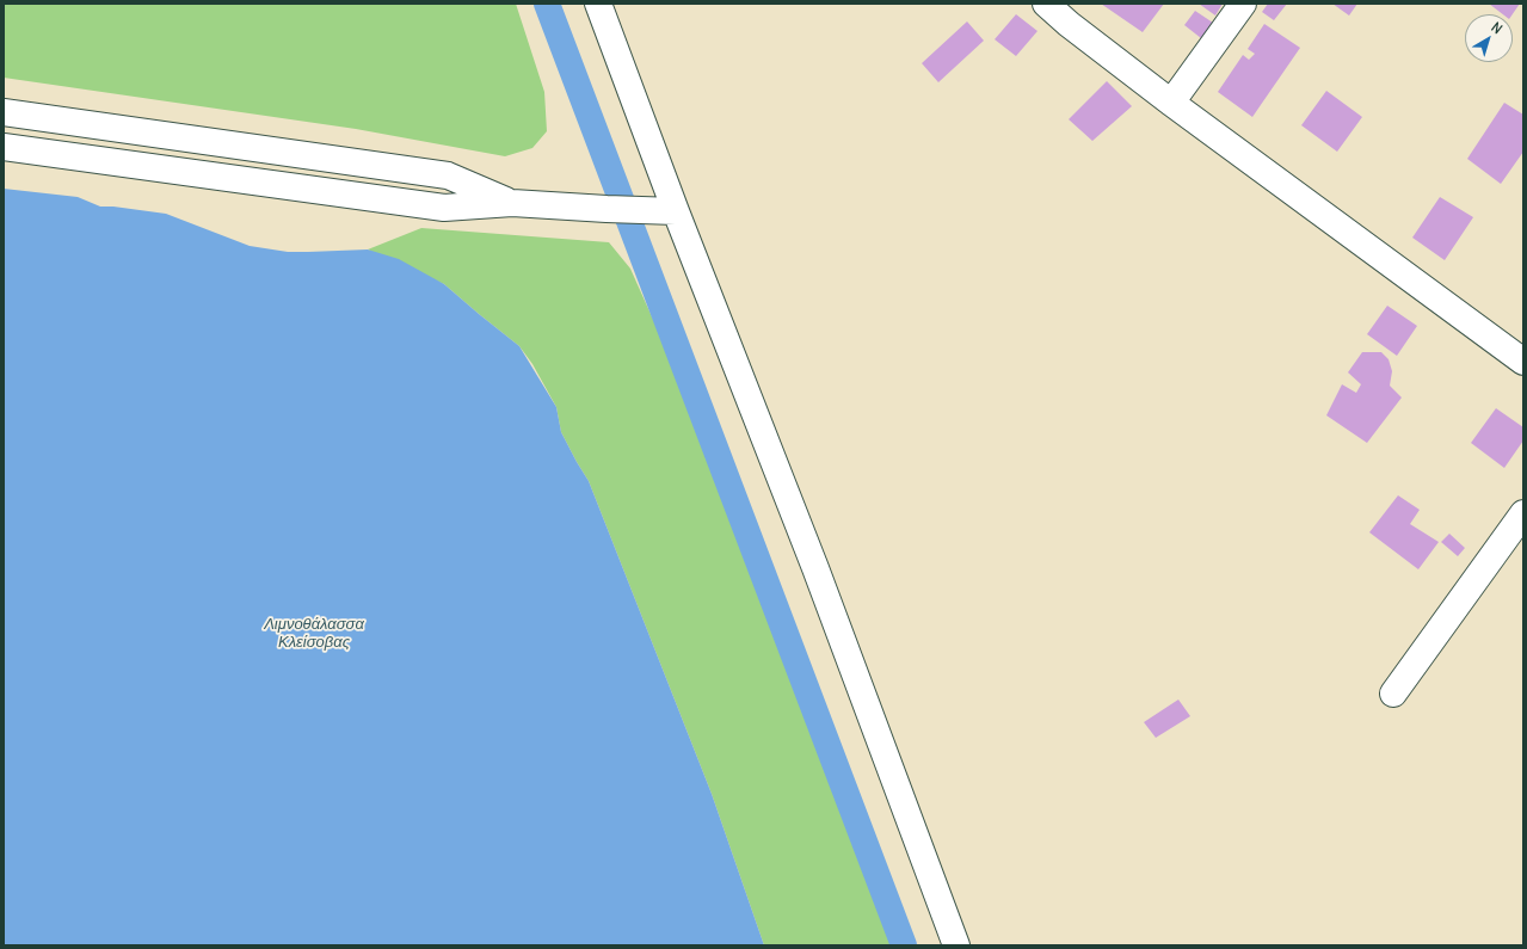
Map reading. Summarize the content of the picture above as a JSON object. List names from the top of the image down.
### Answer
{
  "water": ["Λιμνοθάλασσα Κλείσοβας"],
  "north": "top right"
}
